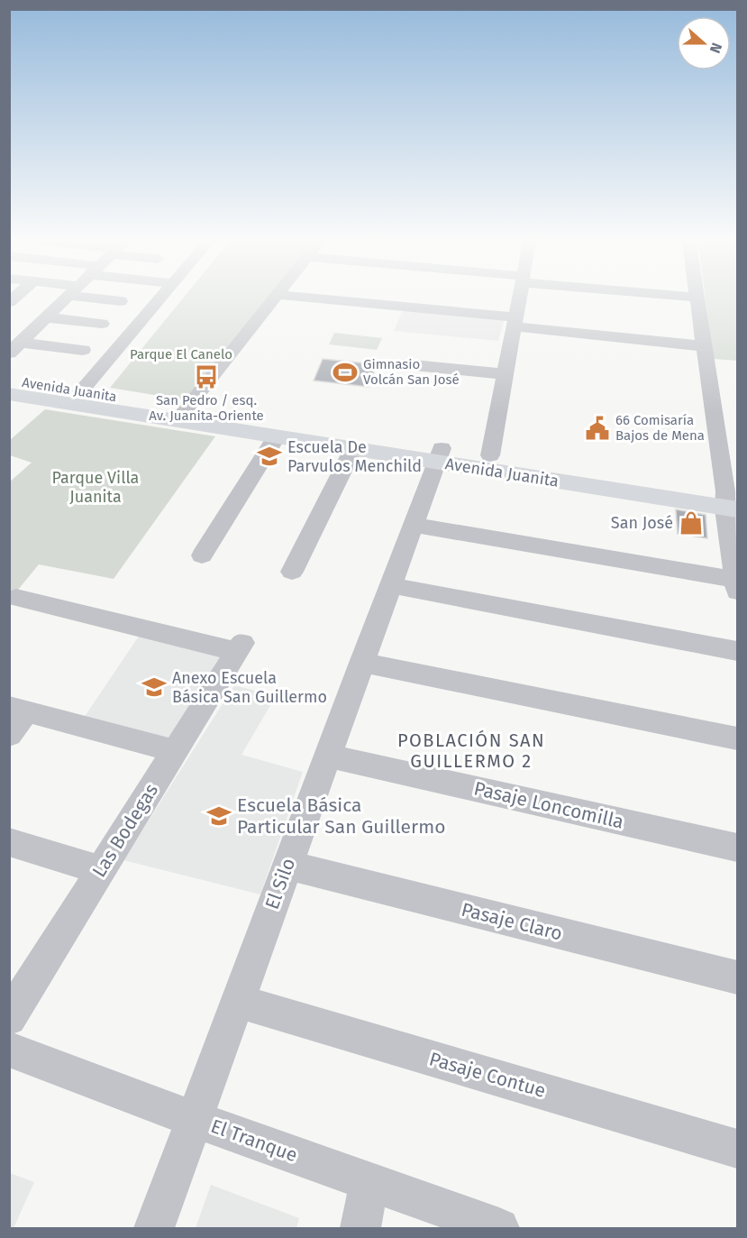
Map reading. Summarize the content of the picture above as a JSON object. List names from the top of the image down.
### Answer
{
  "streets": {
    "main road": ["Avenida Juanita"],
    "street": [
      "Pasaje Loncomilla",
      "Las Bodegas",
      "El Silo",
      "Pasaje Claro",
      "Pasaje Contue",
      "El Tranque"
    ]
  },
  "crossings": [
    ["Avenida Juanita", "El Silo"],
    ["Pasaje Loncomilla", "El Silo"],
    ["El Silo", "Pasaje Claro"],
    ["El Silo", "Pasaje Contue"],
    ["El Silo", "El Tranque"]
  ],
  "districts": ["POBLACIÓN SAN GUILLERMO 2"],
  "parks": ["Parque El Canelo", "Parque Villa Juanita"],
  "places": {
    "sports": ["Gimnasio Volcán San José"],
    "bus stop": ["San Pedro / esq. Av. Juanita-Oriente"],
    "public building": ["66 Comisaría Bajos de Mena"],
    "school or university": ["Escuela De Parvulos Menchild", "Anexo Escuela Básica San Guillermo", "Escuela Básica Particular San Guillermo"],
    "shop": ["San José"]
  },
  "north": "right"
}
